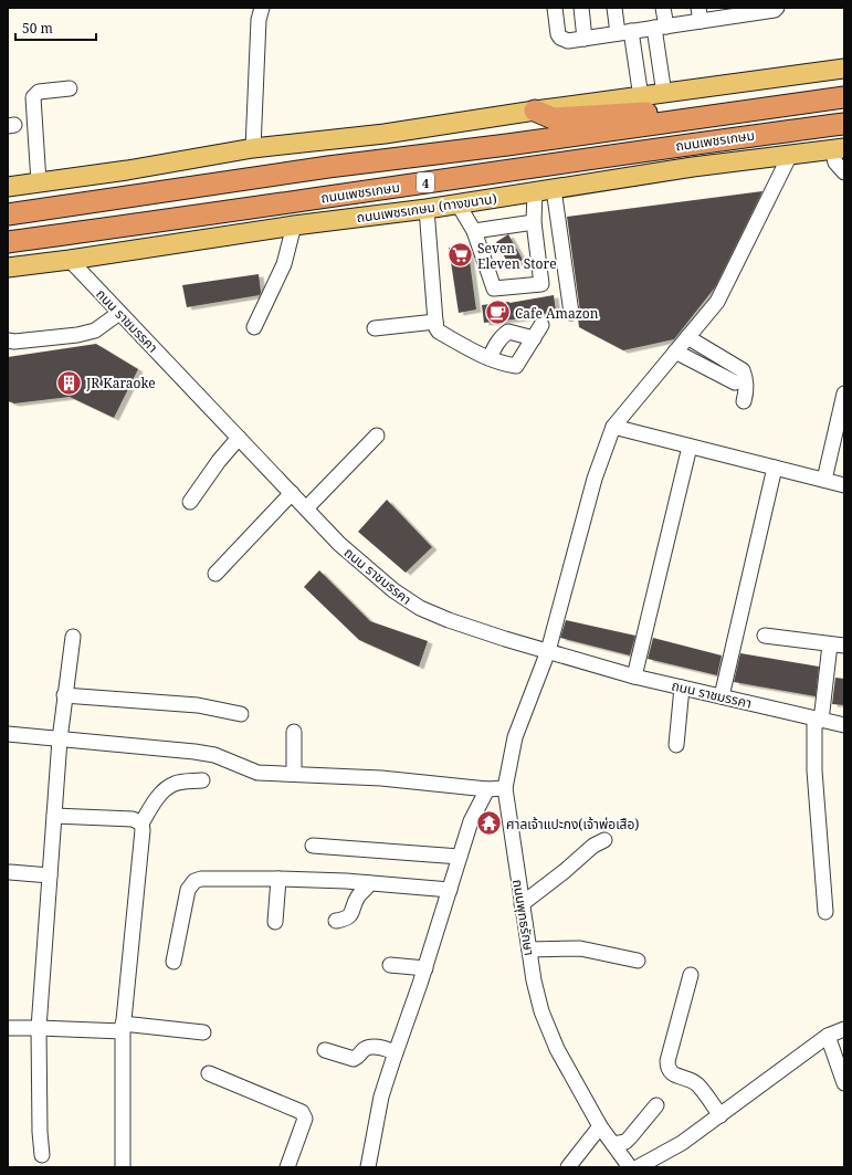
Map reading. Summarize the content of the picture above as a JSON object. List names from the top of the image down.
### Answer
{
  "streets": {
    "highway": ["ถนนเพชรเกษม", "4"],
    "main road": ["ถนนเพชรเกษม (ทางขนาน)"],
    "street": ["ถนน ราชมรรคา", "ถนนพุทธรักษา"]
  },
  "crossings": [
    ["ถนนเพชรเกษม (ทางขนาน)", "ถนน ราชมรรคา"],
    ["ถนนเพชรเกษม (ทางขนาน)", "ถนนพุทธรักษา"],
    ["ถนน ราชมรรคา", "ถนนพุทธรักษา"]
  ],
  "places": {
    "supermarket": ["Seven Eleven Store"],
    "cafe": ["Cafe Amazon"],
    "building": ["JR Karaoke"],
    "temple": ["ศาลเจ้าแปะกง(เจ้าพ่อเสือ)"]
  },
  "scale_bar": "50 m"
}
